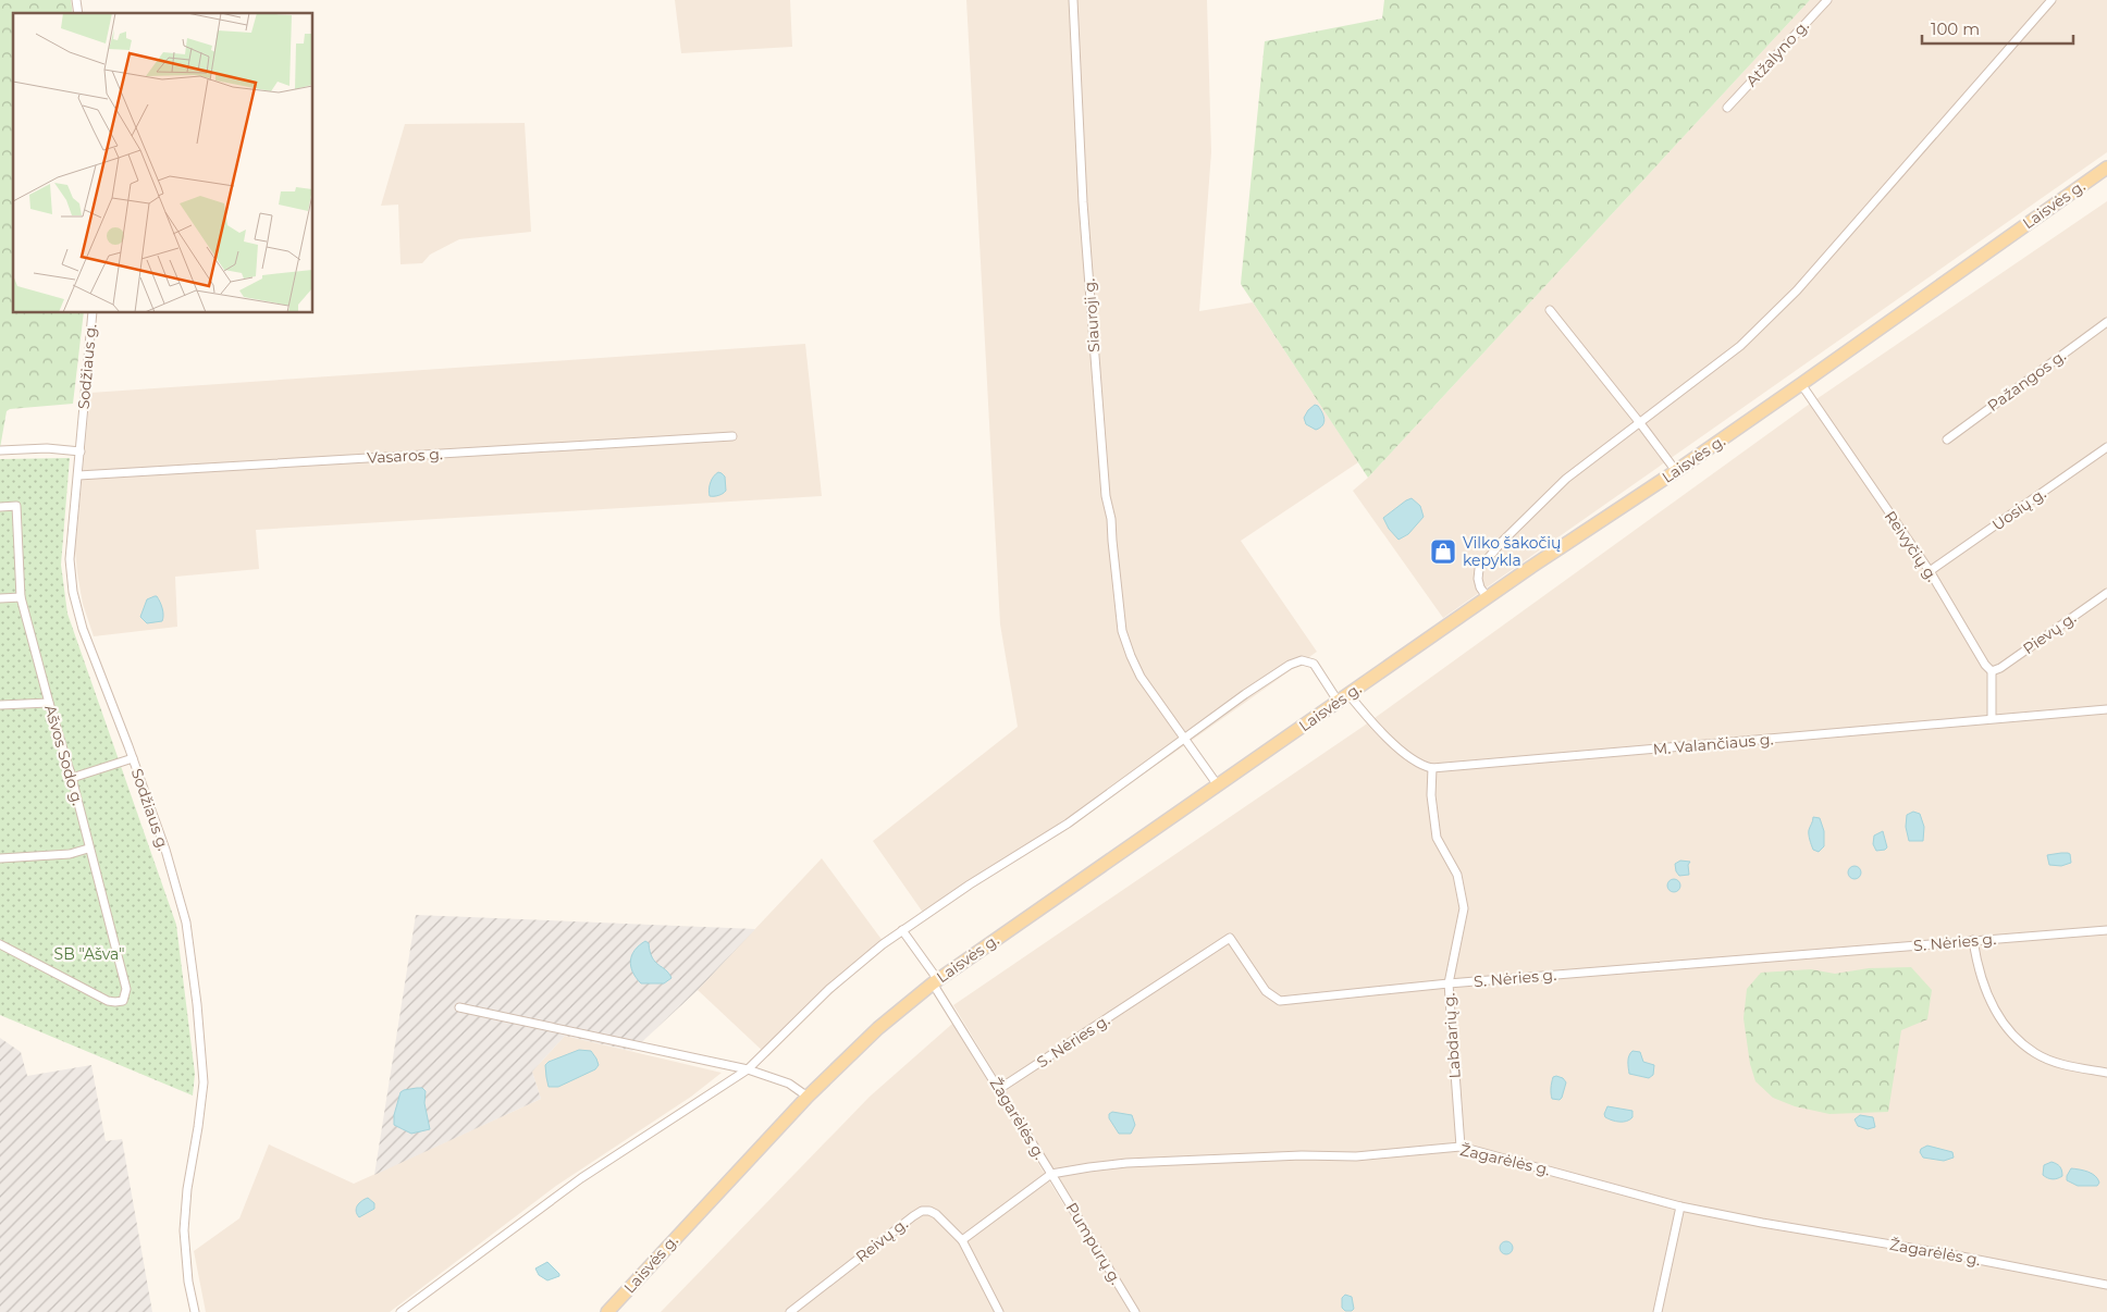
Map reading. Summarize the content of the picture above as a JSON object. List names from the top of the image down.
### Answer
{
  "streets": {
    "main road": ["Laisvės g."],
    "street": [
      "Atžalyno g.",
      "Siauroji g.",
      "Sodžiaus g.",
      "Pažangos g.",
      "Vasaros g.",
      "Uosių g.",
      "Reivyčių g.",
      "Pievų g.",
      "M. Valančiaus g.",
      "Ašvos Sodo g.",
      "S. Nėries g.",
      "Labdarių g.",
      "Žagarėlės g.",
      "Reivų g.",
      "Pumpurų g."
    ]
  },
  "crossings": [
    ["Laisvės g.", "Siauroji g."],
    ["Laisvės g.", "Reivyčių g."],
    ["Laisvės g.", "M. Valančiaus g."],
    ["Laisvės g.", "Žagarėlės g."],
    ["Siauroji g.", "M. Valančiaus g."],
    ["Sodžiaus g.", "Vasaros g."],
    ["Uosių g.", "Reivyčių g."],
    ["Reivyčių g.", "Pievų g."],
    ["M. Valančiaus g.", "Labdarių g."],
    ["M. Valančiaus g.", "Žagarėlės g."],
    ["S. Nėries g.", "Labdarių g."],
    ["S. Nėries g.", "Žagarėlės g."],
    ["Labdarių g.", "Žagarėlės g."],
    ["Žagarėlės g.", "Pumpurų g."]
  ],
  "parks": ["SB \"Ašva\""],
  "places": {
    "shop": ["Vilko šakočių kepykla"]
  },
  "scale_bar": "100 m"
}
